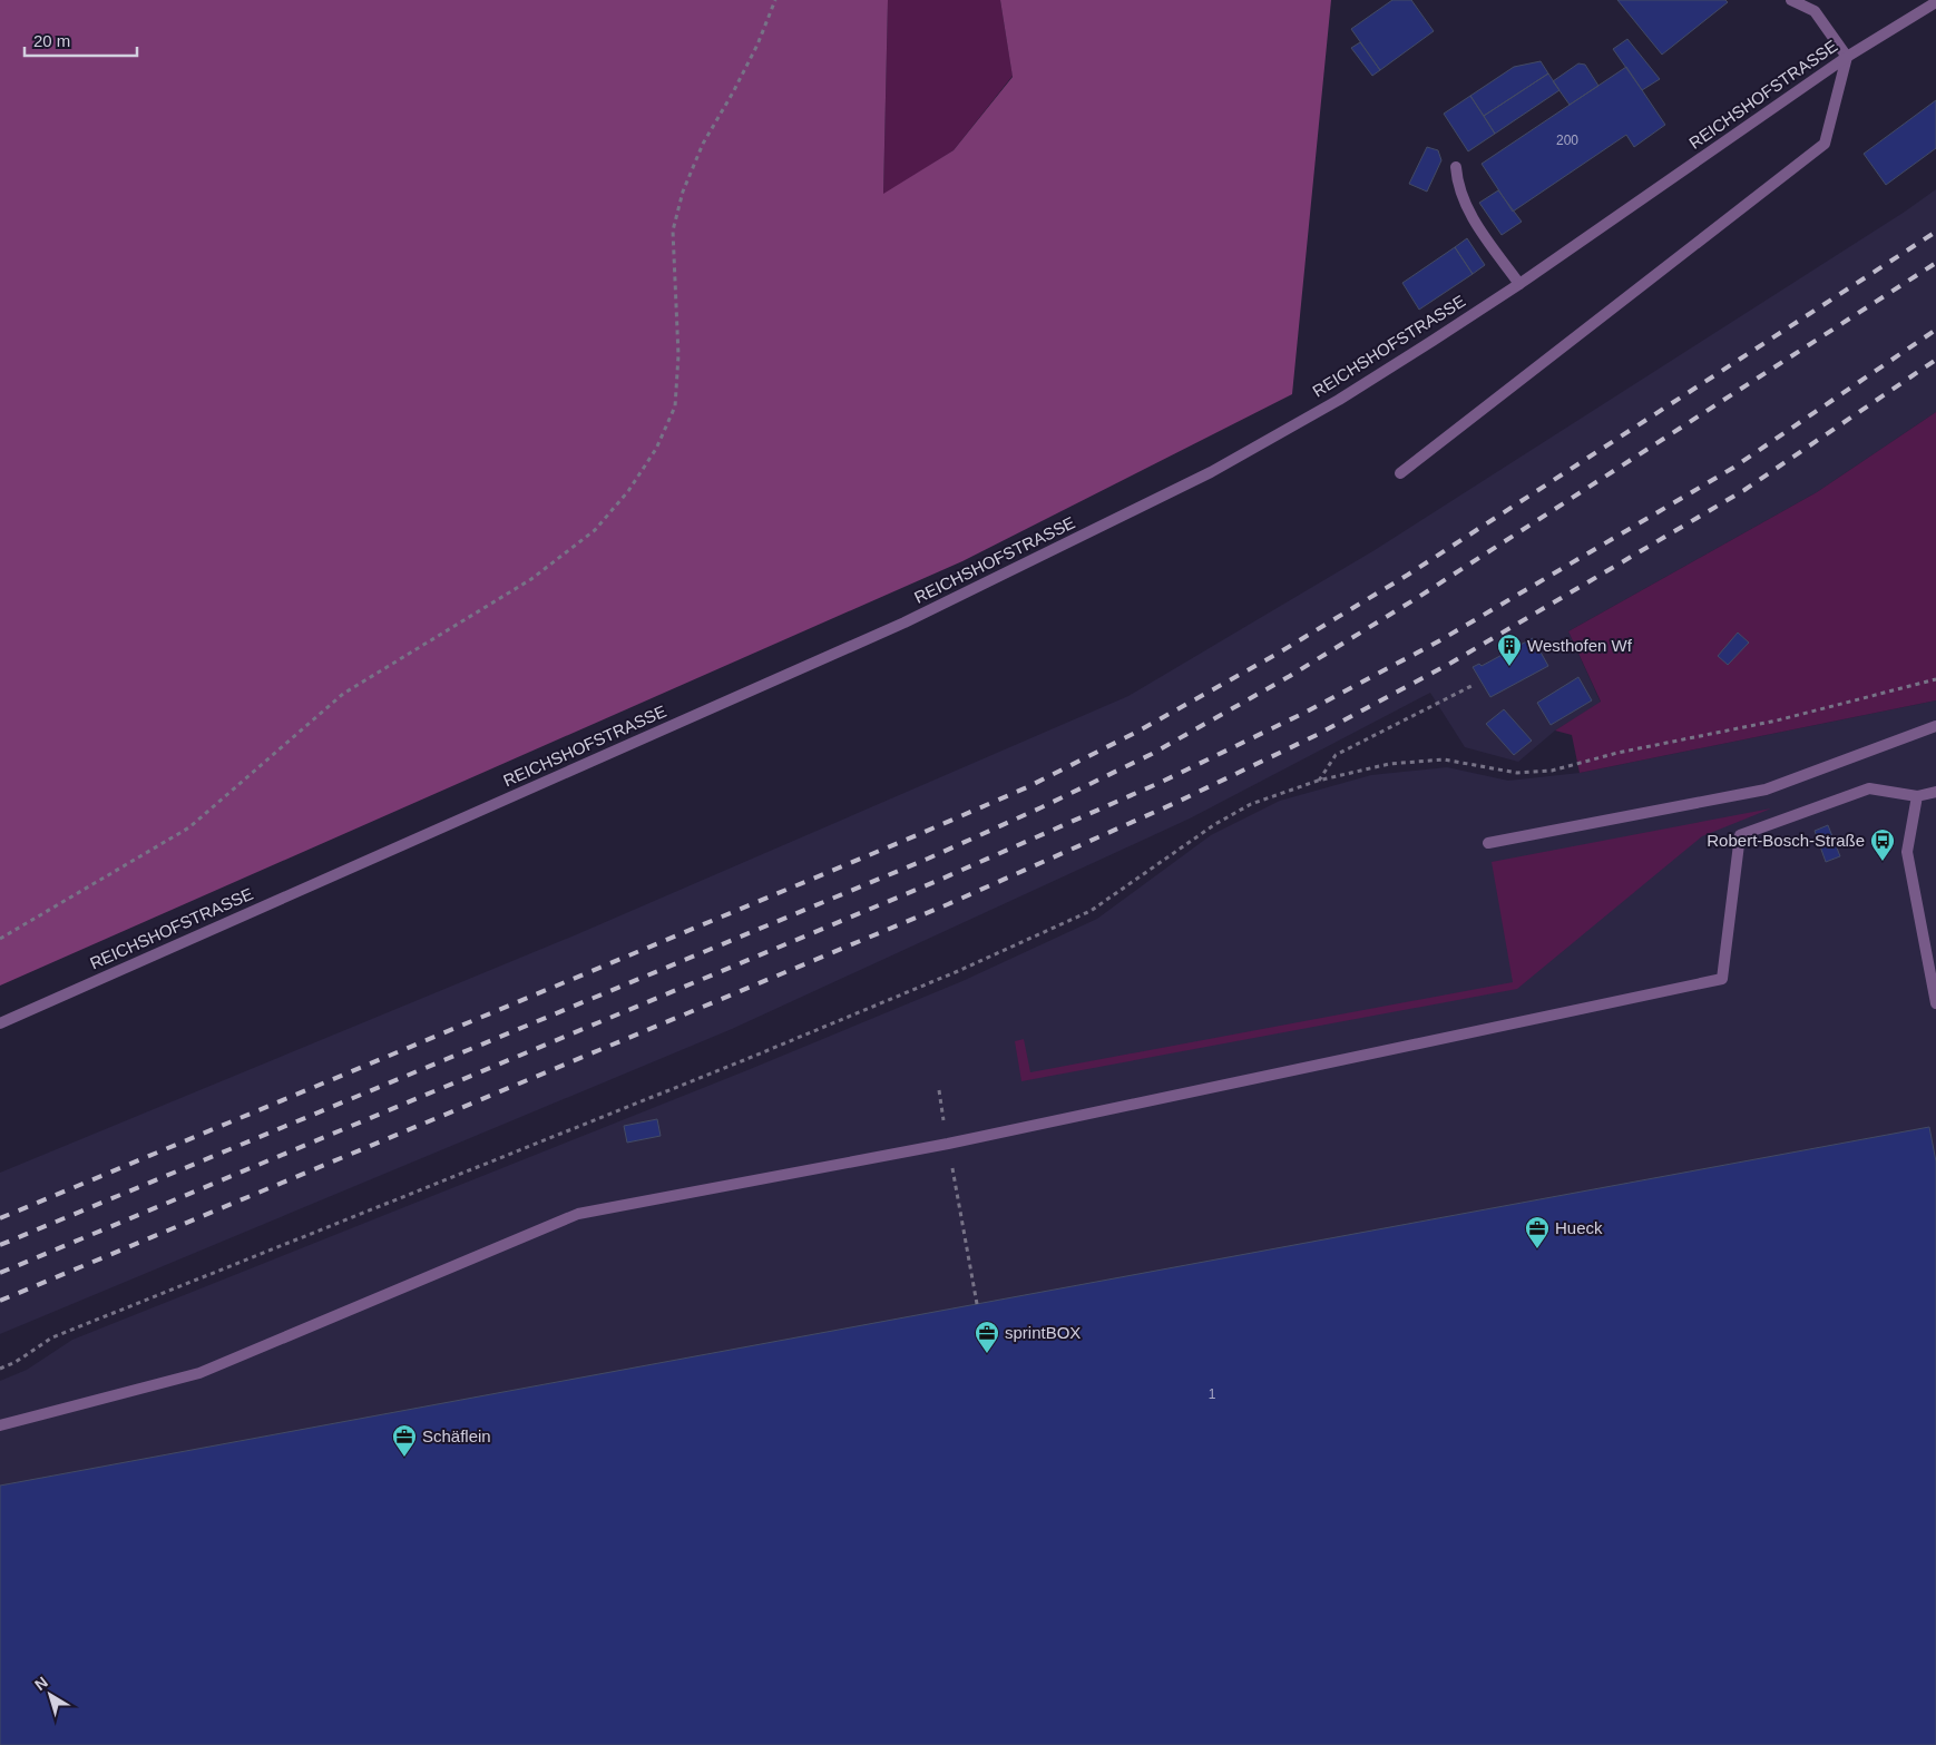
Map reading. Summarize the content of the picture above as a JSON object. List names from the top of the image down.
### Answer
{
  "streets": {
    "street": ["REICHSHOFSTRASSE"]
  },
  "places": {
    "building": ["Westhofen Wf"],
    "bus stop": ["Robert-Bosch-Straße"],
    "office": ["Hueck", "sprintBOX", "Schäflein"]
  },
  "house_numbers": ["200", "1"],
  "scale_bar": "20 m",
  "north": "top left"
}
